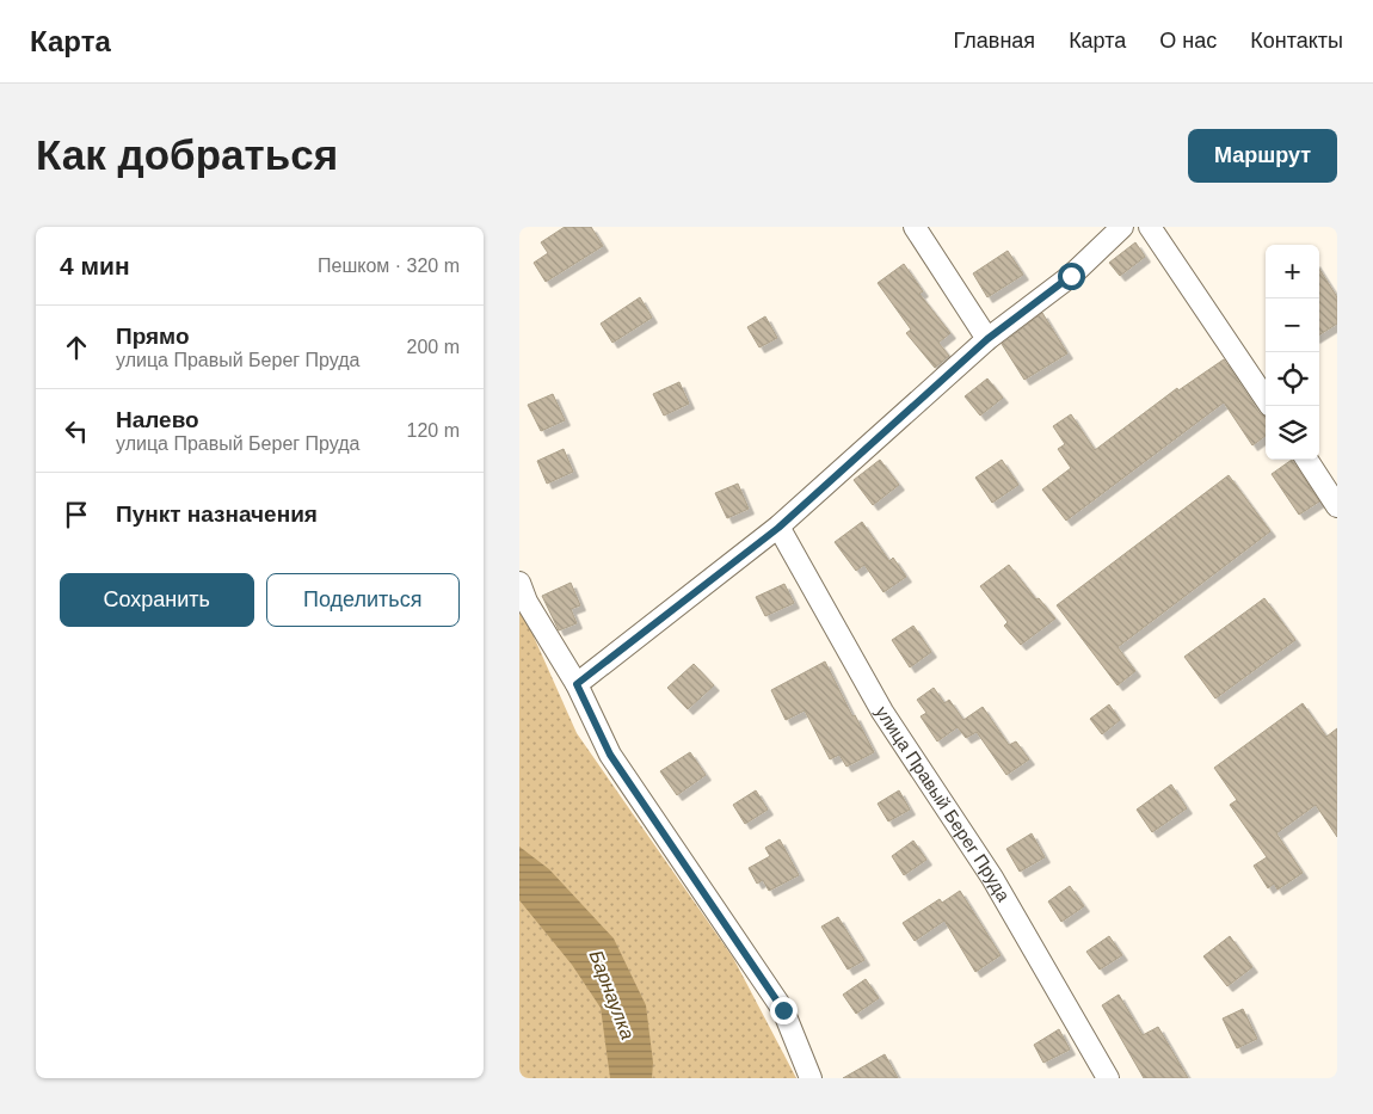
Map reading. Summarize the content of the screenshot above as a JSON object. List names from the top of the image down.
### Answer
{
  "streets": {
    "street": ["улица Правый Берег Пруда"]
  },
  "water": ["Барнаулка"],
  "page": {
    "header": "Карта",
    "nav": [
      "Главная",
      "Карта",
      "О нас",
      "Контакты"
    ],
    "buttons": [
      "Маршрут",
      ["Сохранить", "Поделиться"]
    ],
    "title": "Как добраться",
    "heading": ["4 мин", "Пешком · 320 m"],
    "map_buttons": ["+", "−"],
    "list": [
      ["Прямо", "улица Правый Берег Пруда", "200 m"],
      ["Налево", "улица Правый Берег Пруда", "120 m"],
      "Пункт назначения"
    ]
  }
}
